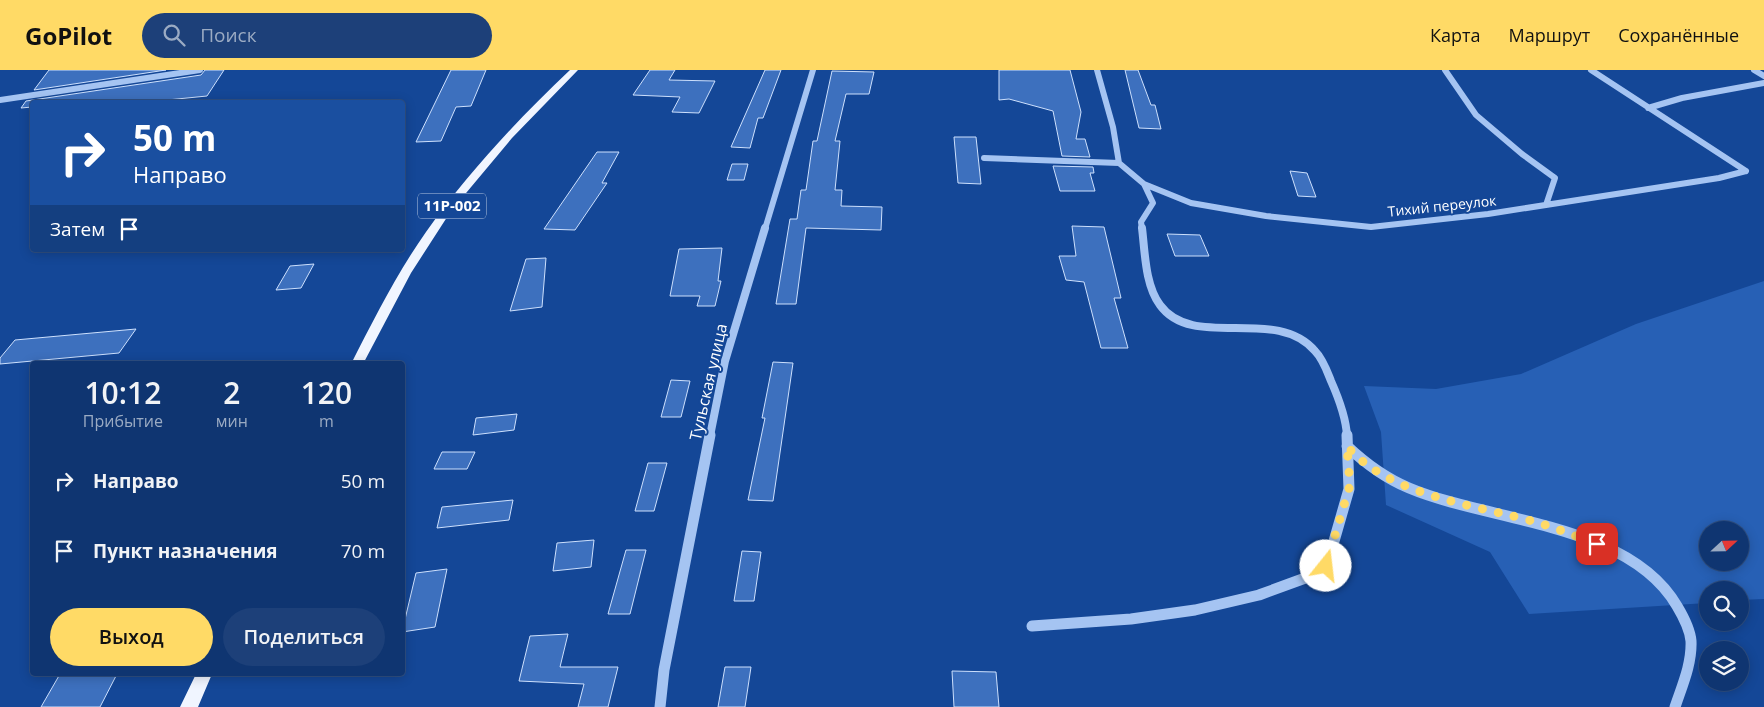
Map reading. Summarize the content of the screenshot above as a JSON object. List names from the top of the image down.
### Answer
{
  "streets": {
    "main road": ["11Р-002"],
    "street": ["Тихий переулок", "Тульская улица"]
  },
  "north": "right",
  "page": {
    "header": "GoPilot",
    "search": "Поиск",
    "nav": ["Карта", "Маршрут", "Сохранённые"],
    "turn": ["50 m", "Направо"],
    "then": "Затем",
    "eta": [
      "10:12",
      "Прибытие",
      "2",
      "мин",
      "120",
      "m"
    ],
    "list": [
      {
        "name": "Направо",
        "value": "50 m"
      },
      {
        "name": "Пункт назначения",
        "value": "70 m"
      }
    ],
    "buttons": ["Выход", "Поделиться"]
  }
}
